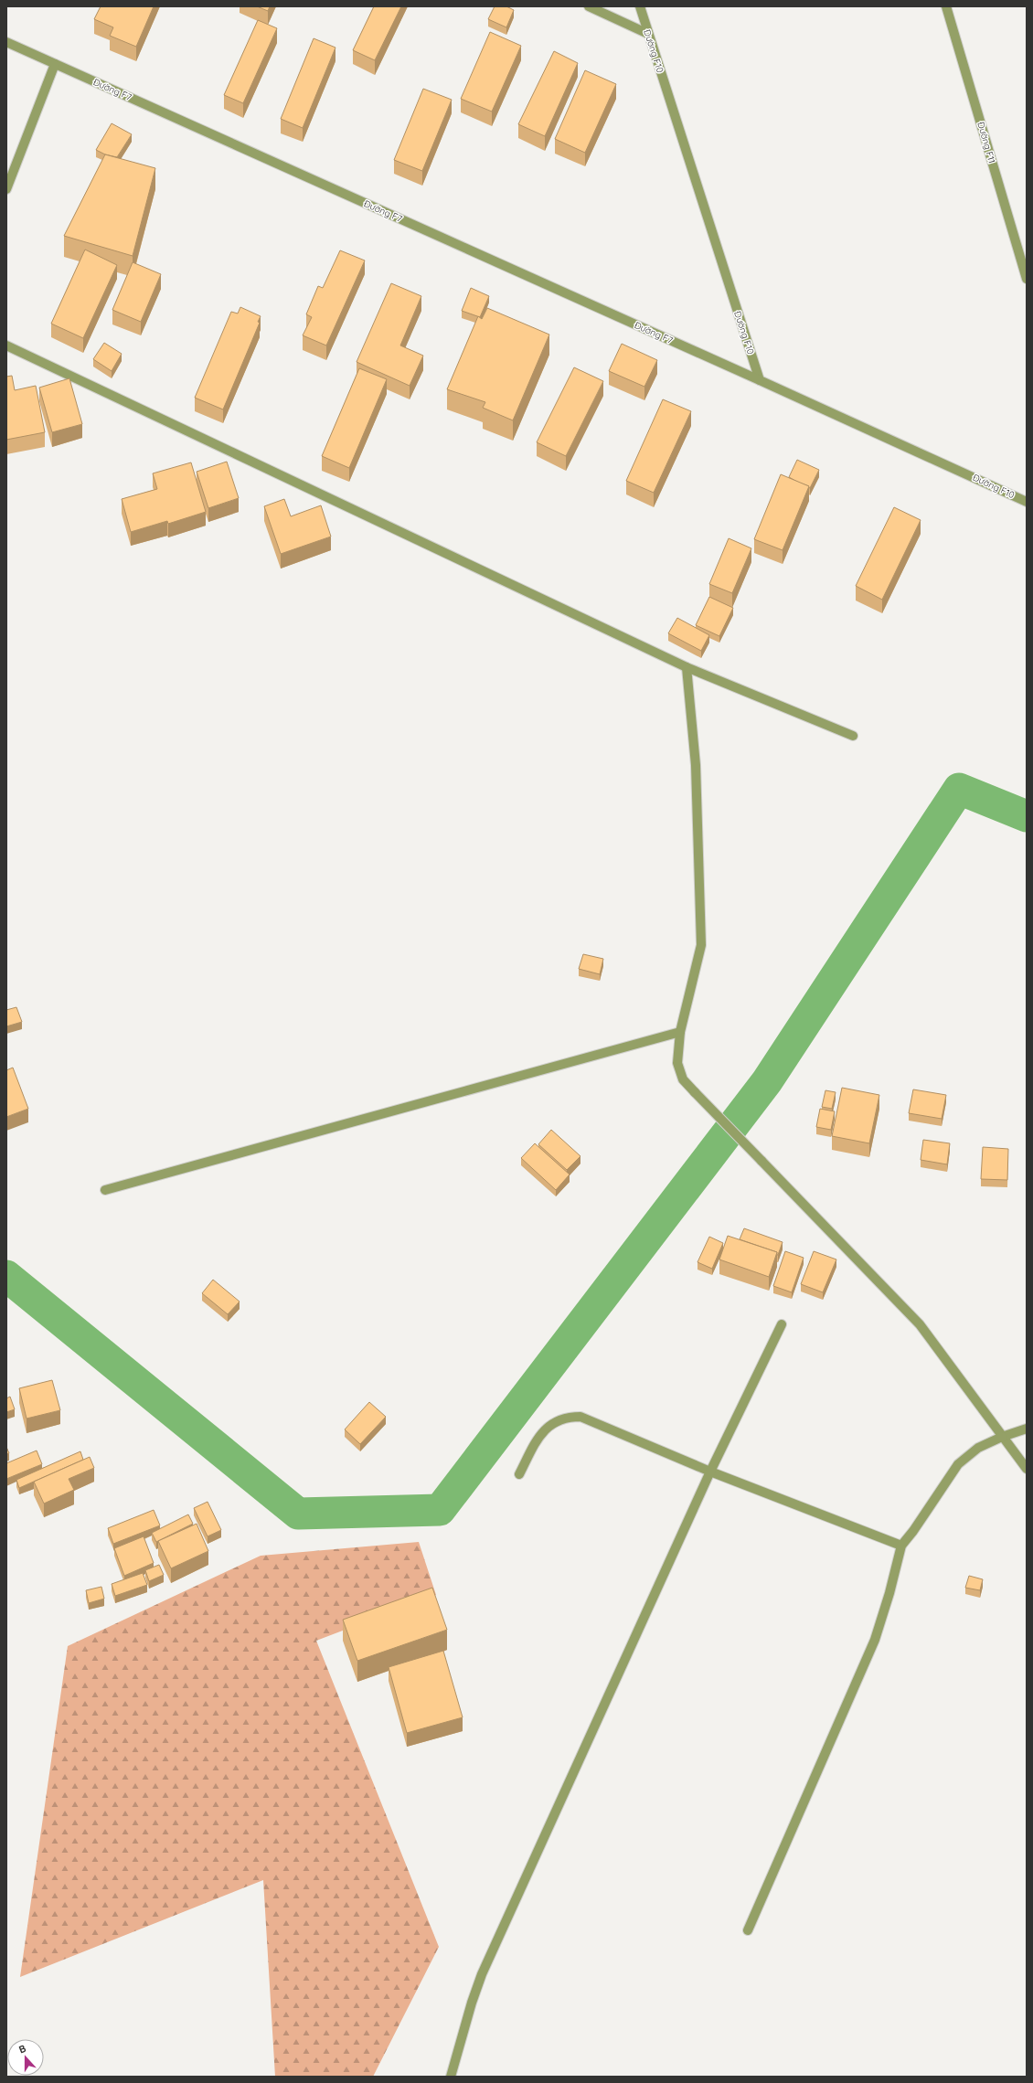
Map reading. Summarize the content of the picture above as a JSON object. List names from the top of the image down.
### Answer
{
  "streets": {
    "street": ["Đường F10", "Đường F7", "Đường F11"]
  },
  "crossings": [
    ["Đường F10", "Đường F7"]
  ],
  "north": "top"
}
